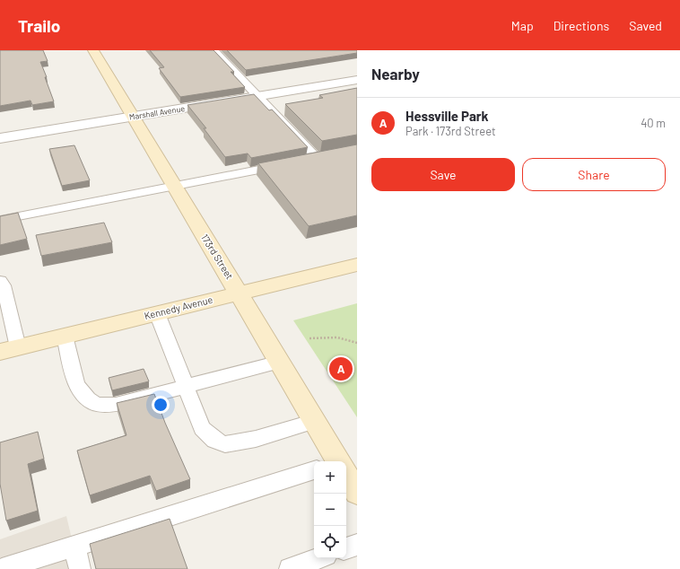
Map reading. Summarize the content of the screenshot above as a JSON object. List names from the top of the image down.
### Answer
{
  "streets": {
    "street": ["Marshall Avenue", "173rd Street", "Kennedy Avenue"]
  },
  "crossings": [
    ["Marshall Avenue", "173rd Street"],
    ["173rd Street", "Kennedy Avenue"]
  ],
  "page": {
    "header": "Trailo",
    "nav": ["Map", "Directions", "Saved"],
    "heading": "Nearby",
    "list": [
      {
        "mark": "A",
        "name": "Hessville Park",
        "note": "Park · 173rd Street",
        "value": "40 m"
      }
    ],
    "buttons": ["Save", "Share"],
    "pins": "A",
    "map_buttons": ["+", "−"]
  }
}
